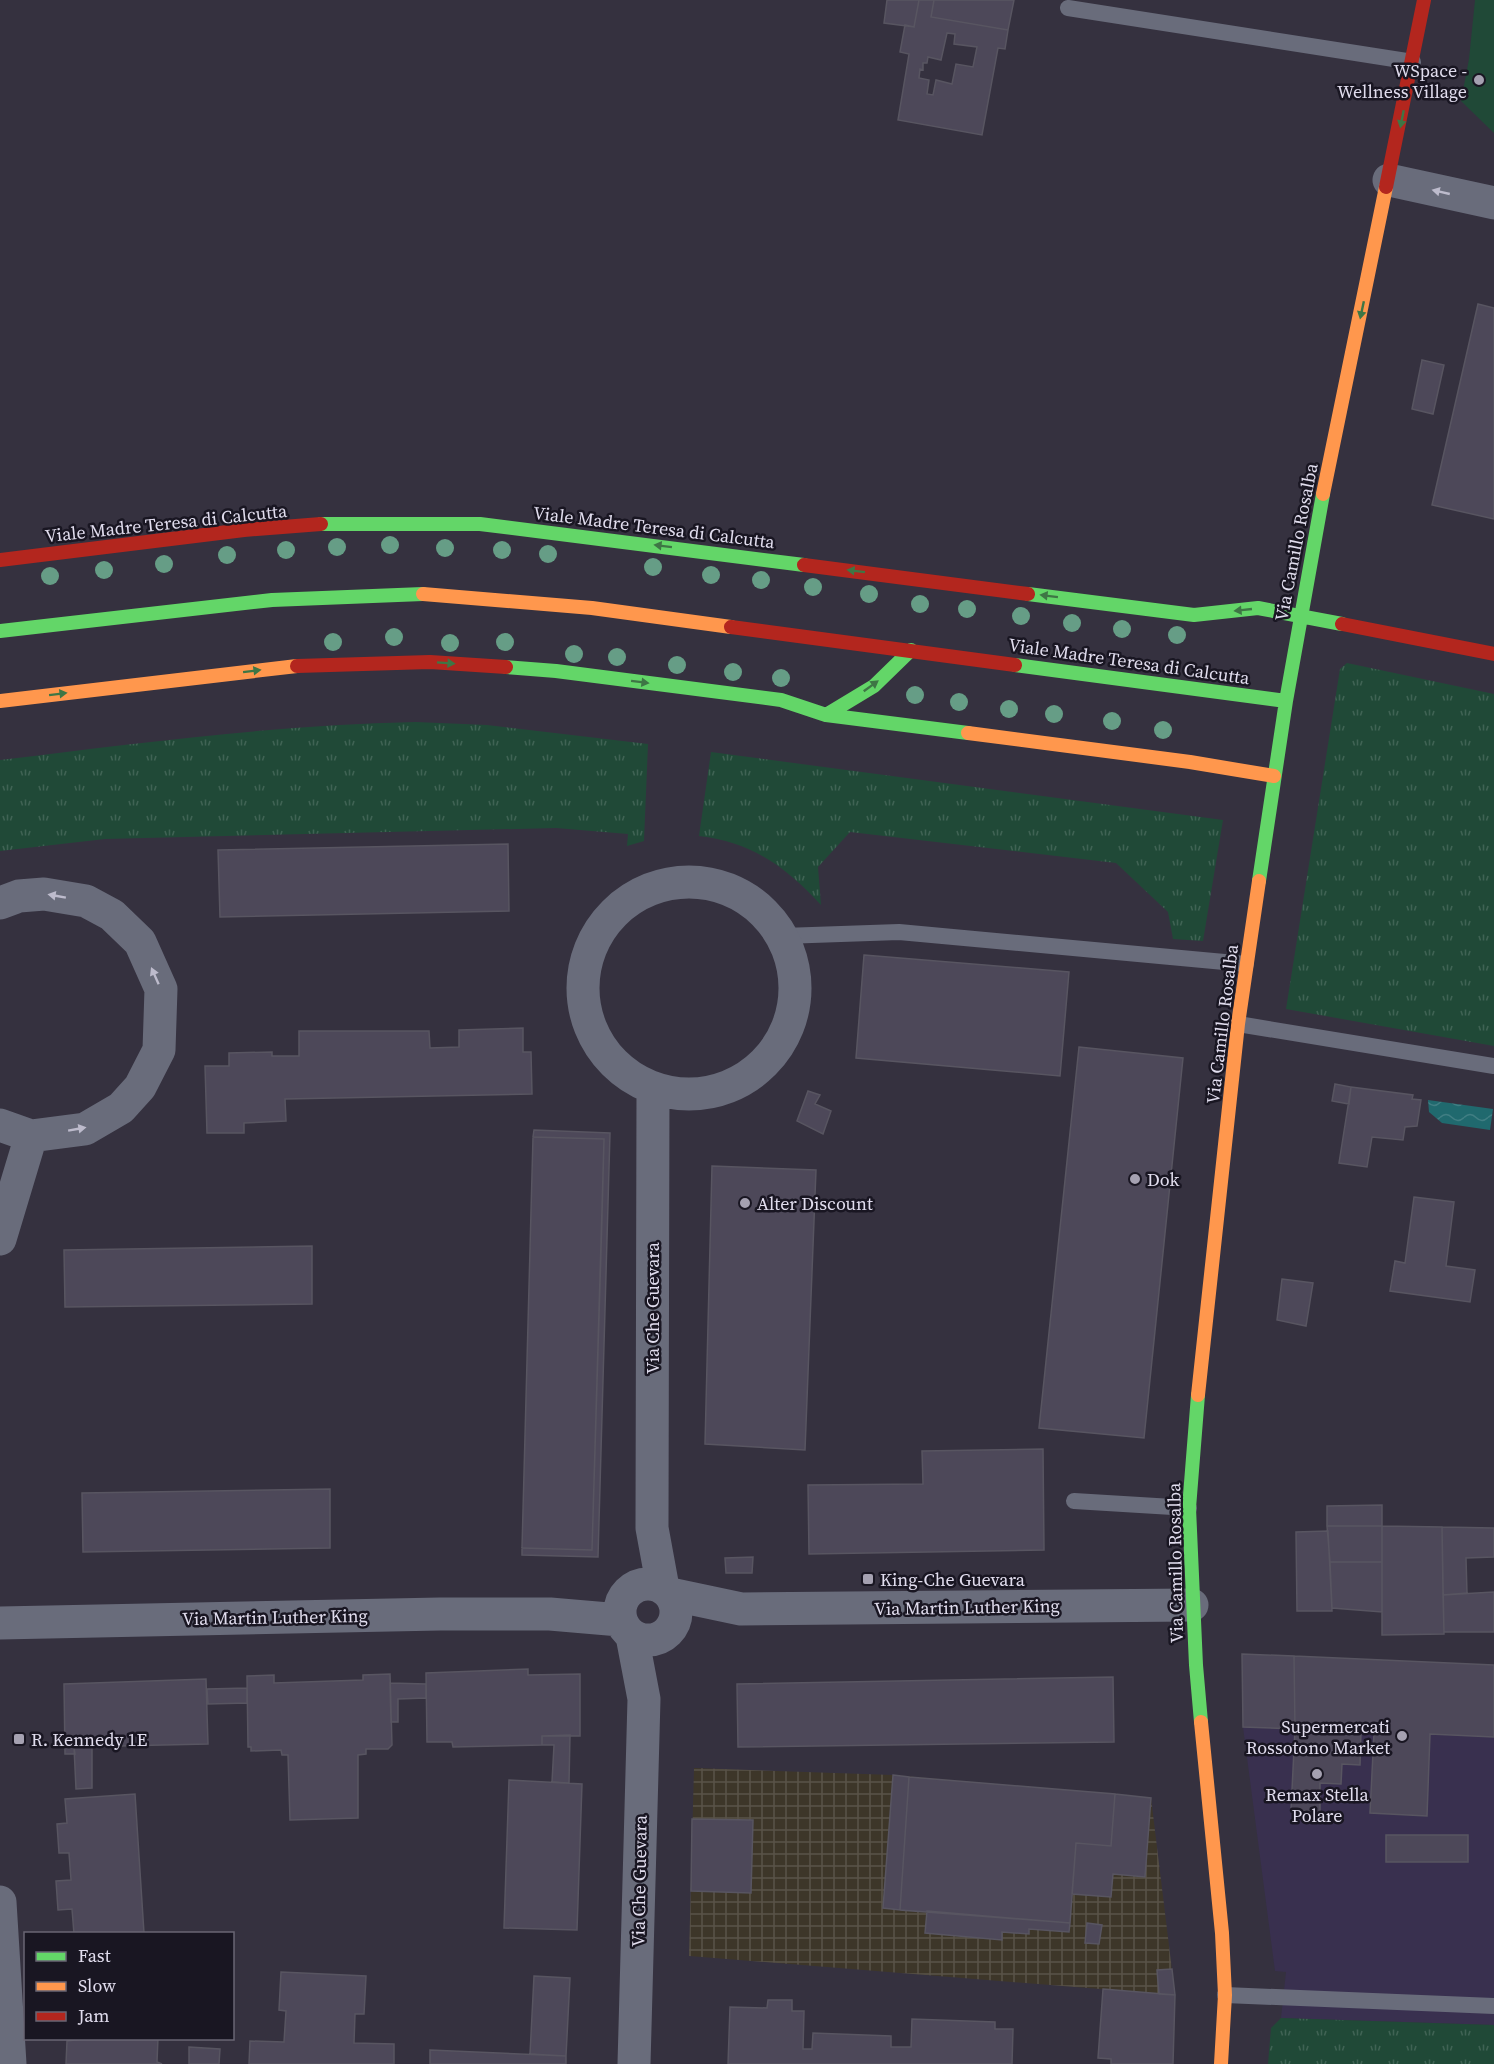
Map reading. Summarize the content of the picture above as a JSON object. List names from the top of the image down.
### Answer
{
  "streets": {
    "main road": ["Viale Madre Teresa di Calcutta", "Via Camillo Rosalba"],
    "street": ["Via Che Guevara", "Via Martin Luther King"]
  },
  "crossings": [
    ["Viale Madre Teresa di Calcutta", "Via Camillo Rosalba"],
    ["Via Camillo Rosalba", "Via Martin Luther King"],
    ["Via Che Guevara", "Via Martin Luther King"]
  ],
  "places": {
    "other": [
      "WSpace - Wellness Village",
      "Dok",
      "Alter Discount",
      "Supermercati Rossotono Market",
      "Remax Stella Polare"
    ],
    "transit": ["King-Che Guevara", "R. Kennedy 1E"]
  },
  "legend": ["Fast", "Slow", "Jam"]
}
